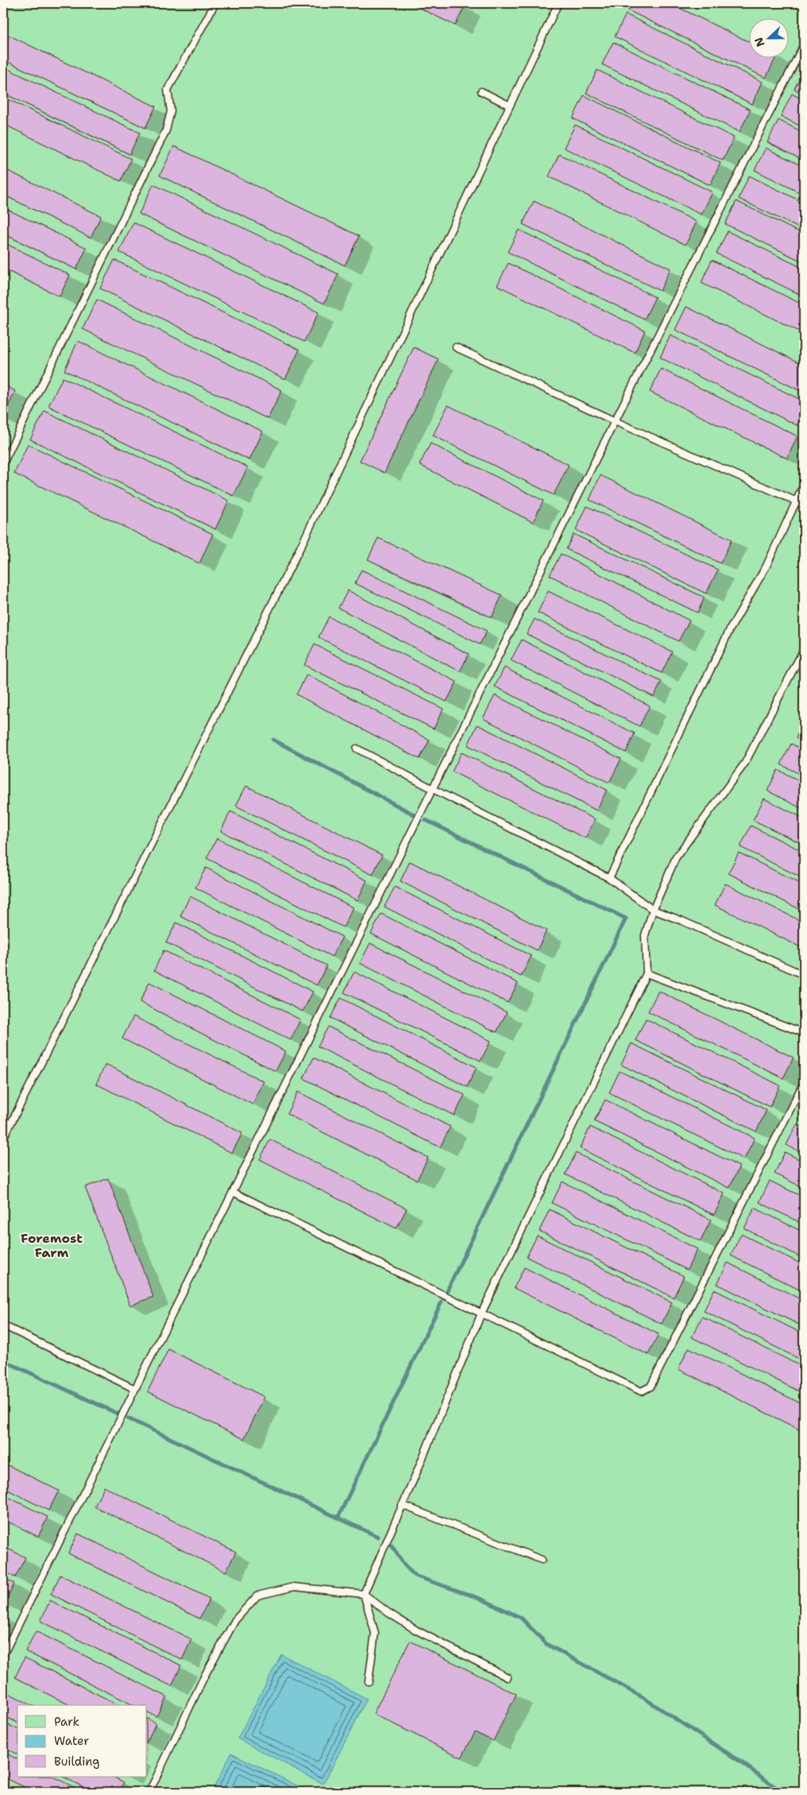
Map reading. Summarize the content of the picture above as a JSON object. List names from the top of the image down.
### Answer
{
  "districts": ["Foremost Farm"],
  "legend": ["Park", "Water", "Building"],
  "north": "left"
}
